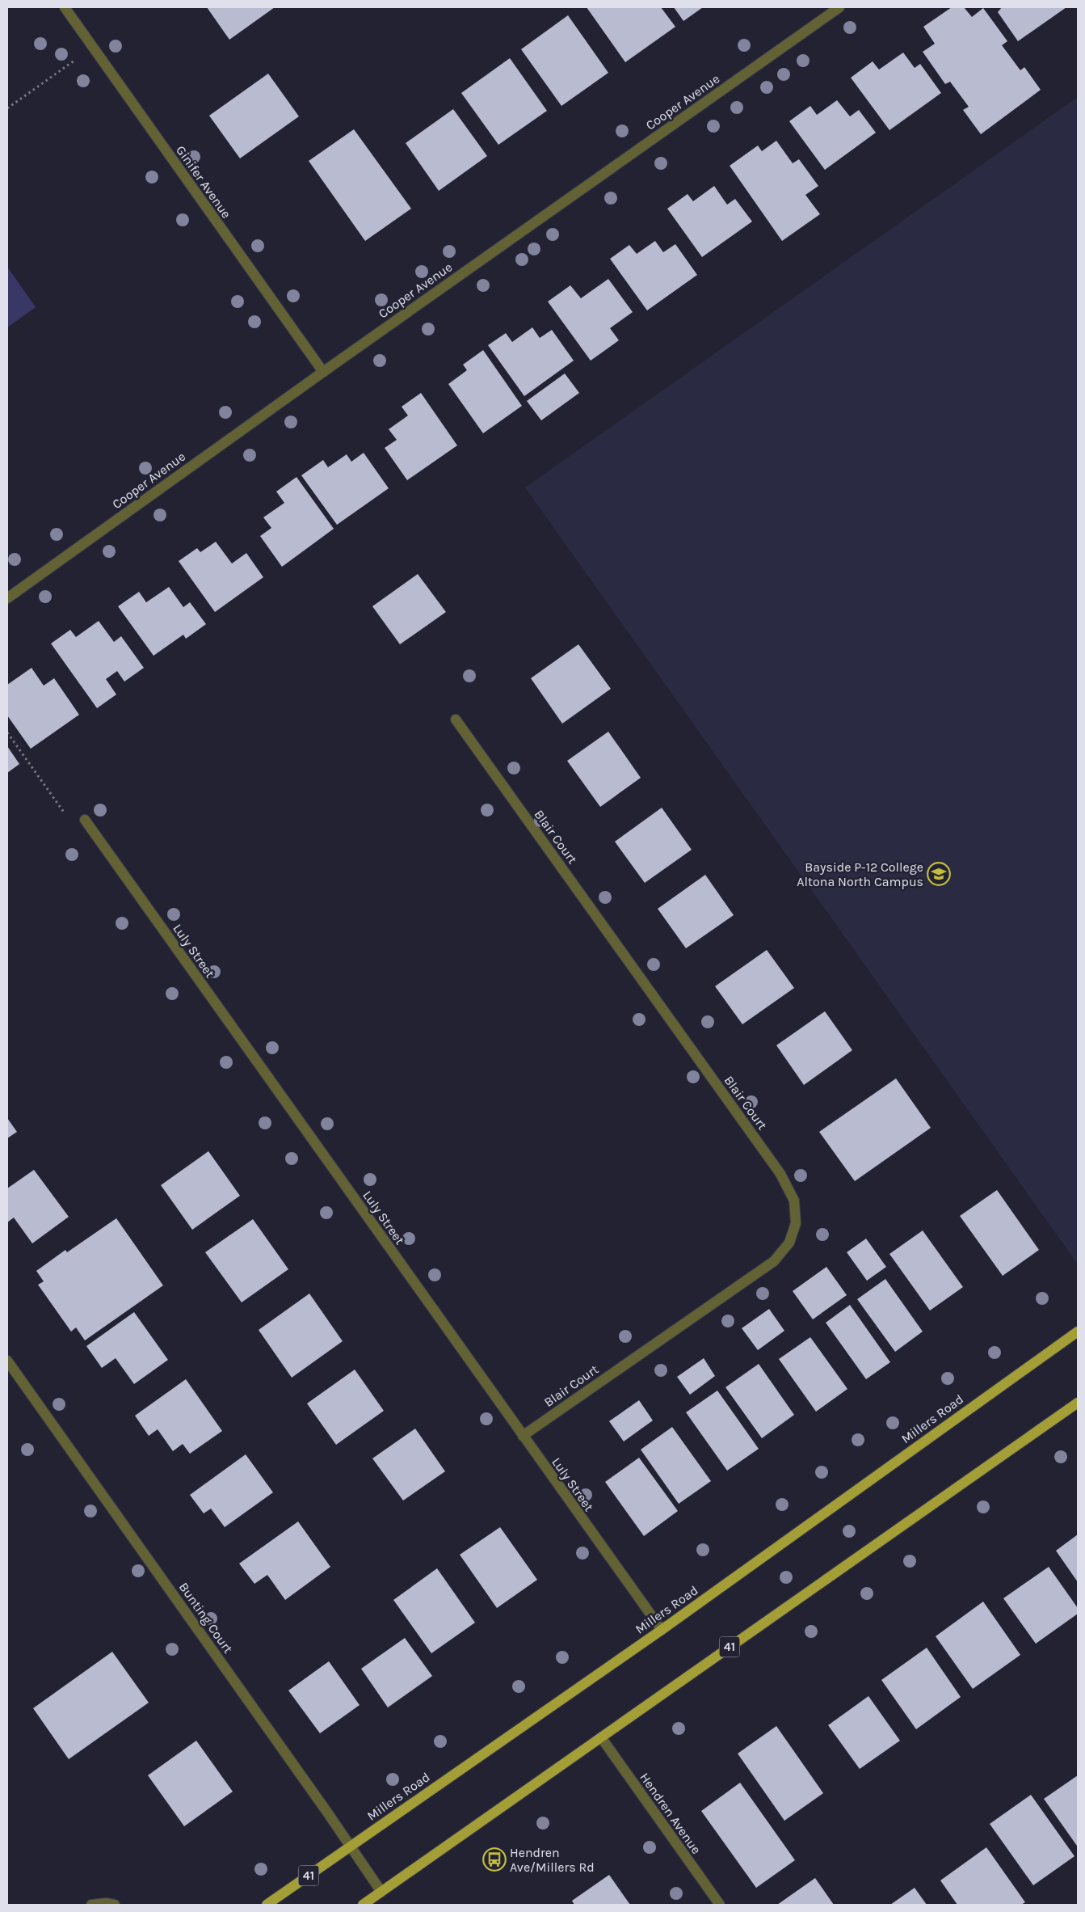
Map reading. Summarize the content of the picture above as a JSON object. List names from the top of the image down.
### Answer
{
  "streets": {
    "main road": ["Millers Road", "41"],
    "street": [
      "Cooper Avenue",
      "Ginifer Avenue",
      "Blair Court",
      "Luly Street",
      "Bunting Court",
      "Hendren Avenue"
    ]
  },
  "crossings": [
    ["Cooper Avenue", "Ginifer Avenue"],
    ["Blair Court", "Luly Street"],
    ["Luly Street", "Millers Road"],
    ["Millers Road", "Bunting Court"],
    ["Bunting Court", "41"],
    ["41", "Hendren Avenue"]
  ],
  "places": {
    "school or university": ["Bayside P-12 College Altona North Campus"],
    "bus stop": ["Hendren Ave/Millers Rd"]
  }
}
